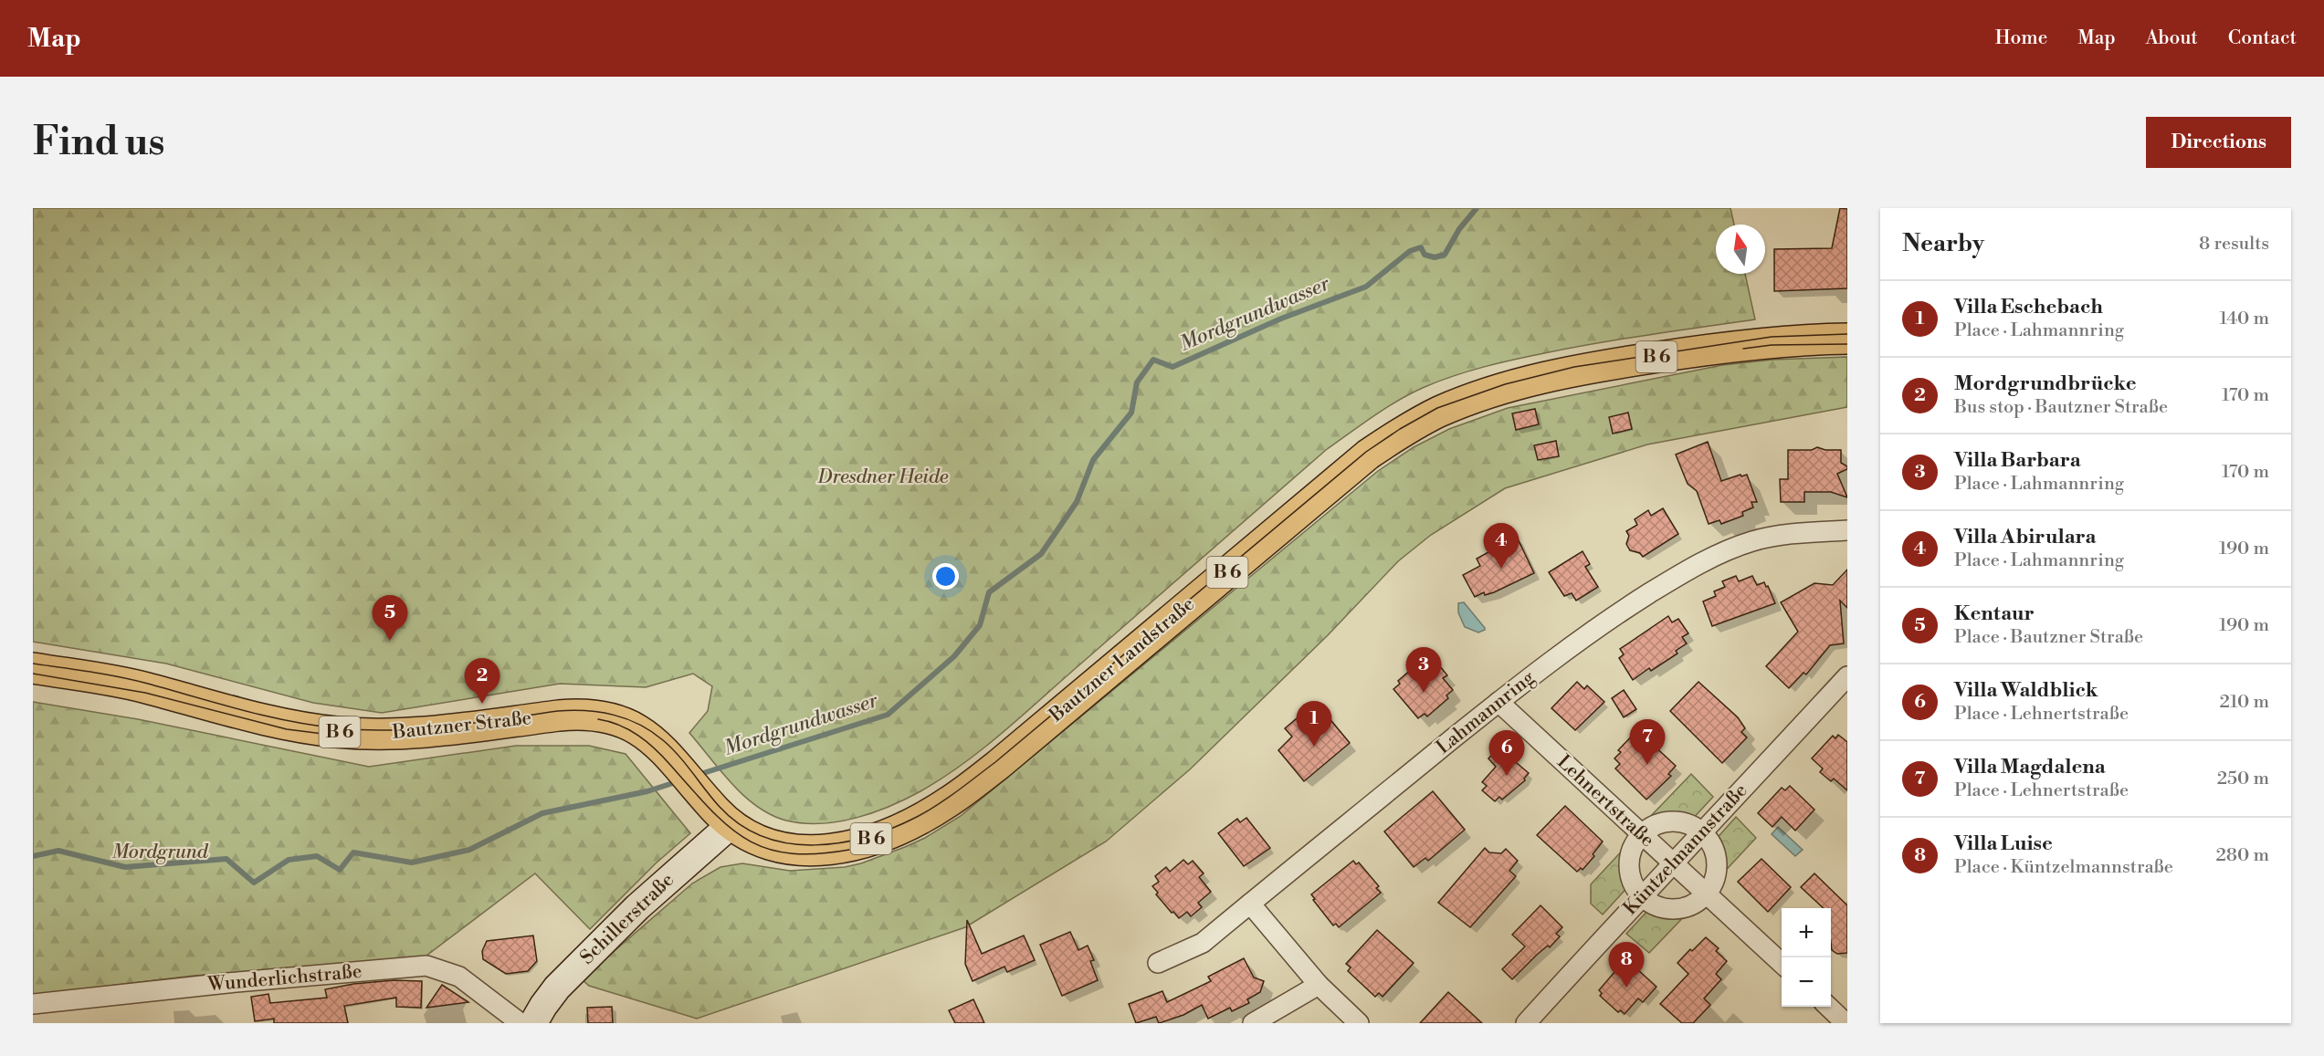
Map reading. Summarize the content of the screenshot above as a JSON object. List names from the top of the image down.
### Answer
{
  "streets": {
    "main road": ["B 6", "Bautzner Landstraße", "Bautzner Straße"],
    "street": [
      "Lahmannring",
      "Lehnertstraße",
      "Küntzelmannstraße",
      "Schillerstraße",
      "Wunderlichstraße"
    ]
  },
  "crossings": [
    ["Bautzner Landstraße", "Bautzner Straße"],
    ["Bautzner Landstraße", "Schillerstraße"],
    ["Lahmannring", "Lehnertstraße"],
    ["Bautzner Straße", "Schillerstraße"],
    ["Lehnertstraße", "Küntzelmannstraße"]
  ],
  "water": ["Mordgrundwasser"],
  "parks": ["Dresdner Heide", "Mordgrund"],
  "north": "top",
  "page": {
    "header": "Map",
    "nav": [
      "Home",
      "Map",
      "About",
      "Contact"
    ],
    "buttons": "Directions",
    "title": "Find us",
    "heading": ["Nearby", "8 results"],
    "list": [
      {
        "mark": "1",
        "name": "Villa Eschebach",
        "note": "Place · Lahmannring",
        "value": "140 m"
      },
      {
        "mark": "2",
        "name": "Mordgrundbrücke",
        "note": "Bus stop · Bautzner Straße",
        "value": "170 m"
      },
      {
        "mark": "3",
        "name": "Villa Barbara",
        "note": "Place · Lahmannring",
        "value": "170 m"
      },
      {
        "mark": "4",
        "name": "Villa Abirulara",
        "note": "Place · Lahmannring",
        "value": "190 m"
      },
      {
        "mark": "5",
        "name": "Kentaur",
        "note": "Place · Bautzner Straße",
        "value": "190 m"
      },
      {
        "mark": "6",
        "name": "Villa Waldblick",
        "note": "Place · Lehnertstraße",
        "value": "210 m"
      },
      {
        "mark": "7",
        "name": "Villa Magdalena",
        "note": "Place · Lehnertstraße",
        "value": "250 m"
      },
      {
        "mark": "8",
        "name": "Villa Luise",
        "note": "Place · Küntzelmannstraße",
        "value": "280 m"
      }
    ],
    "pins": [
      "4",
      "5",
      "3",
      "2",
      "1",
      "7",
      "6",
      "8"
    ],
    "map_buttons": ["+", "−"]
  }
}
